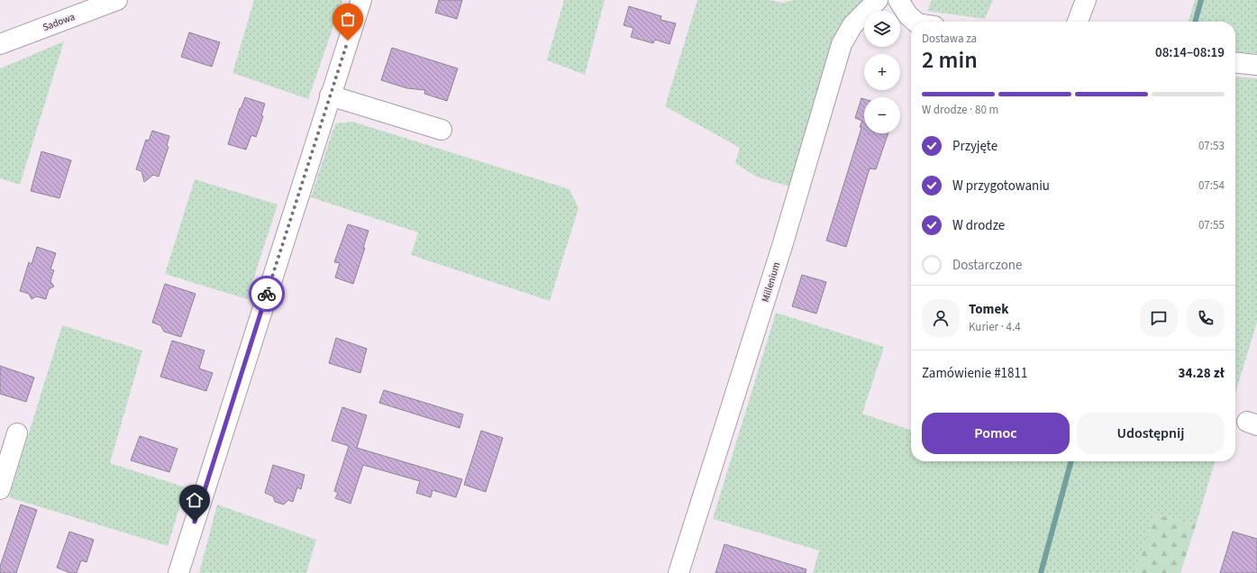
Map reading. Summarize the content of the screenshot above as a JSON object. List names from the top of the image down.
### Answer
{
  "streets": {
    "street": ["Sadowa", "Millenium"]
  },
  "page": {
    "map_buttons": ["+", "−"],
    "heading": ["2 min", "Dostawa za", "08:14–08:19"],
    "panel": [
      "Tomek",
      "Kurier · 4.4",
      "Zamówienie #1811",
      "34.28 zł"
    ],
    "bar": "W drodze · 80 m",
    "list": [
      ["Przyjęte", "07:53"],
      ["W przygotowaniu", "07:54"],
      ["W drodze", "07:55"],
      "Dostarczone"
    ],
    "buttons": ["Pomoc", "Udostępnij"]
  }
}
